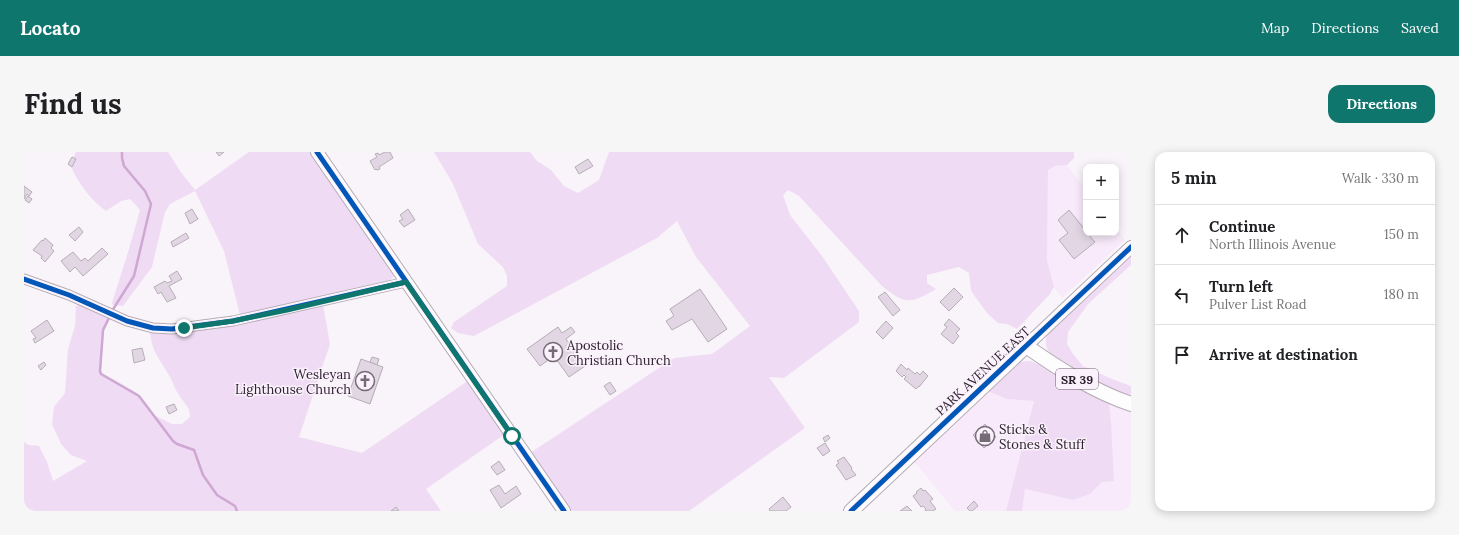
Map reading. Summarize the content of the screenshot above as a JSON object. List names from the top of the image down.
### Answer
{
  "streets": {
    "main road": ["PARK AVENUE EAST", "SR 39"]
  },
  "crossings": [
    ["PARK AVENUE EAST", "SR 39"]
  ],
  "places": {
    "church": ["Apostolic Christian Church", "Wesleyan Lighthouse Church"],
    "shop": ["Sticks & Stones & Stuff"]
  },
  "page": {
    "header": "Locato",
    "nav": ["Map", "Directions", "Saved"],
    "buttons": "Directions",
    "title": "Find us",
    "heading": ["5 min", "Walk · 330 m"],
    "map_buttons": ["+", "−"],
    "list": [
      ["Continue", "North Illinois Avenue", "150 m"],
      ["Turn left", "Pulver List Road", "180 m"],
      "Arrive at destination"
    ]
  }
}
